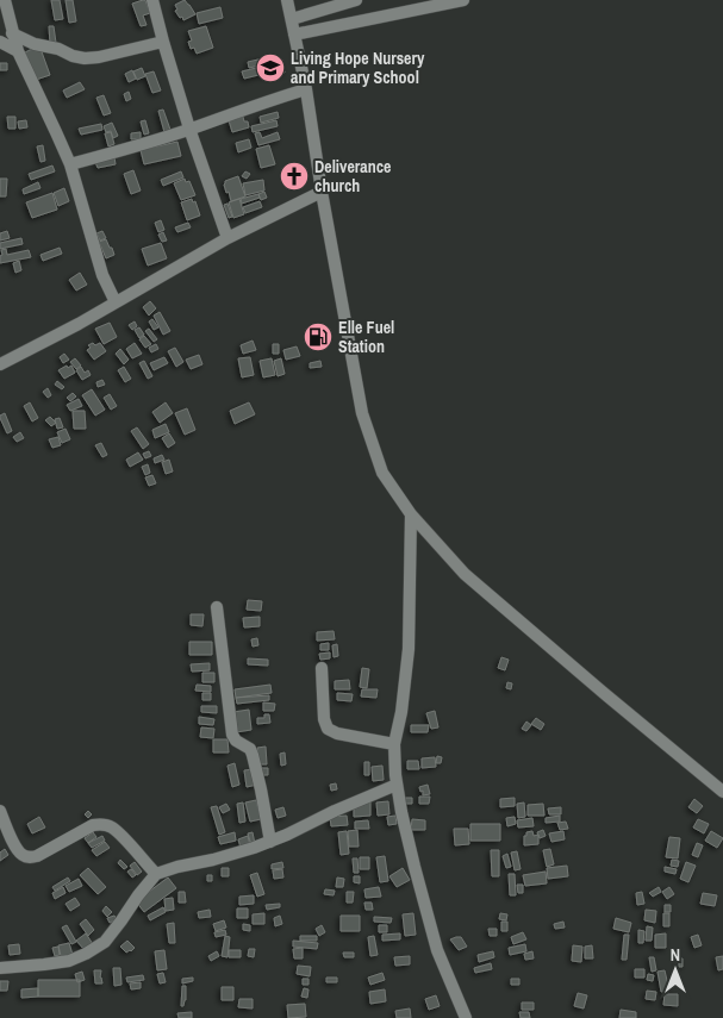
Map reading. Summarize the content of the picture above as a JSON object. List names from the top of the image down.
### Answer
{
  "places": {
    "school or university": ["Living Hope Nursery and Primary School"],
    "church": ["Deliverance church"],
    "fuel station": ["Elle Fuel Station"]
  },
  "north": "top"
}
